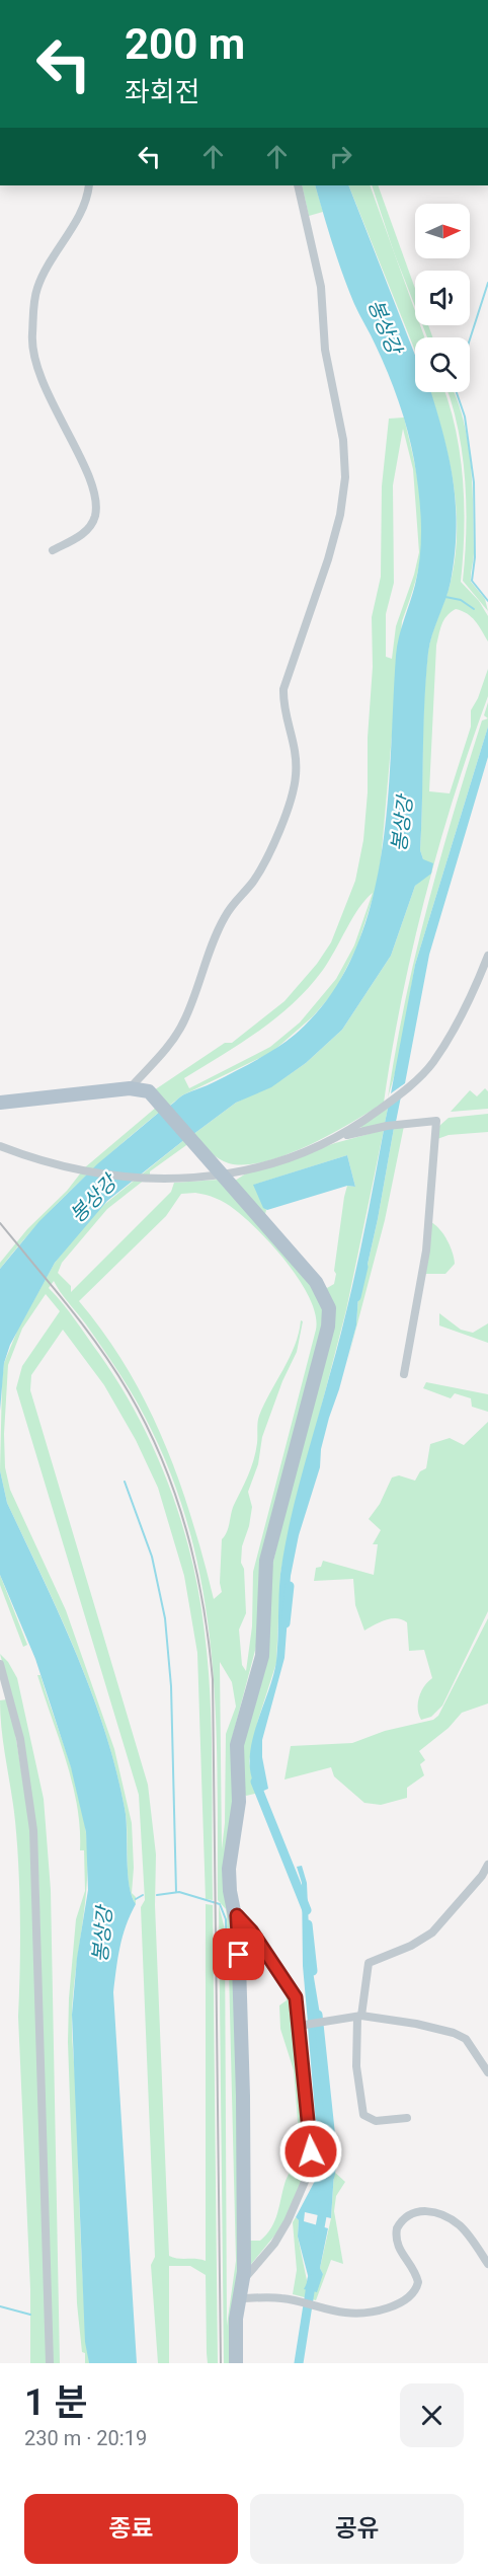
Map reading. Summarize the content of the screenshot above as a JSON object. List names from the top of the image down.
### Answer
{
  "water": ["봉상강"],
  "north": "right",
  "page": {
    "turn": ["200 m", "좌회전"],
    "heading": ["1 분", "230 m · 20:19"],
    "buttons": ["종료", "공유"]
  }
}
